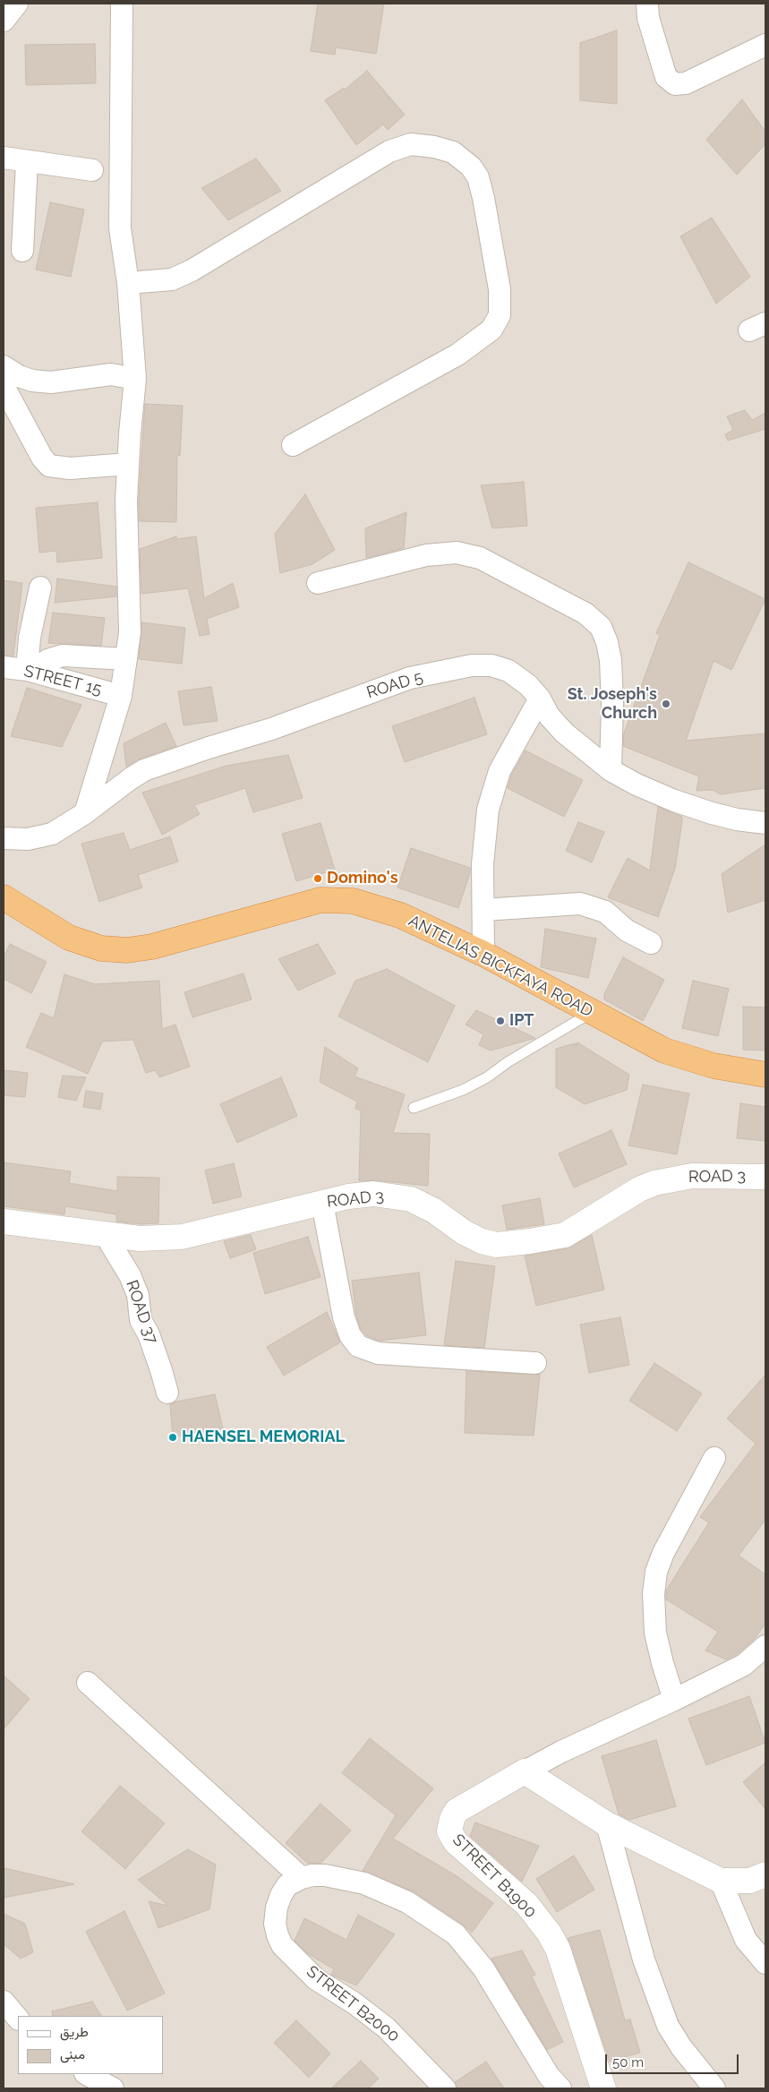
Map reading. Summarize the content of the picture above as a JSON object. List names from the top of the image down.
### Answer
{
  "streets": {
    "highway": ["ANTELIAS BICKFAYA ROAD"],
    "street": [
      "STREET 15",
      "ROAD 5",
      "ROAD 3",
      "ROAD 37",
      "STREET B1900",
      "STREET B2000"
    ]
  },
  "crossings": [
    ["ROAD 3", "ROAD 37"]
  ],
  "places": [
    "St. Joseph's Church",
    "Domino's",
    "IPT",
    "HAENSEL MEMORIAL"
  ],
  "legend": ["طريق", "مبنى"],
  "scale_bar": "50 m"
}
